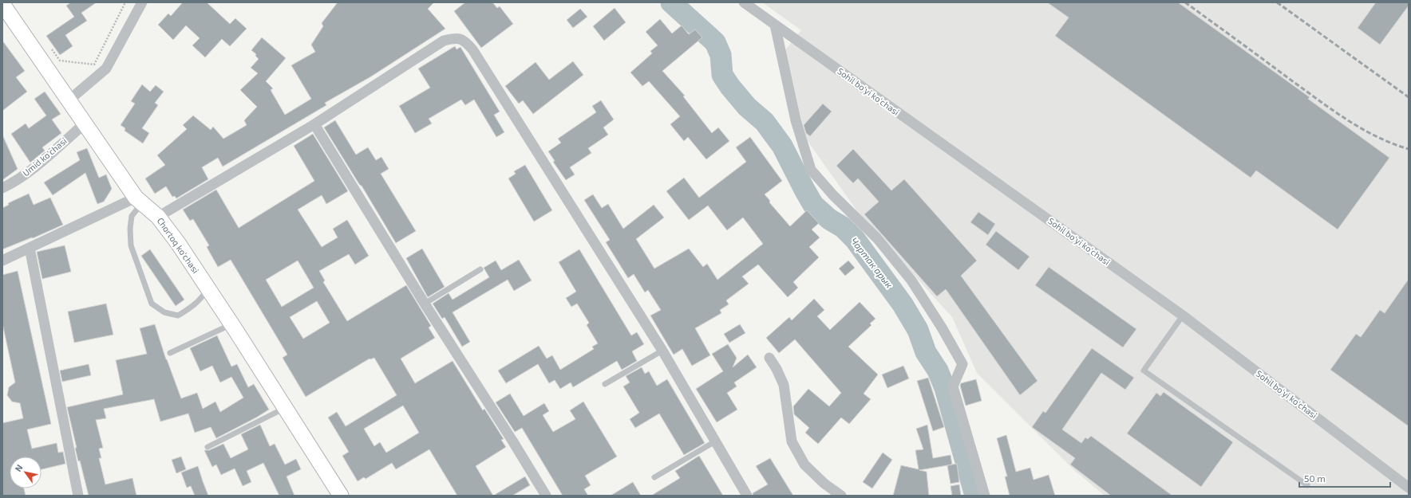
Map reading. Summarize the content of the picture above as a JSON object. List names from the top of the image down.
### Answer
{
  "streets": {
    "street": ["Sohil bo'yi ko'chasi", "Umid ko‘chasi", "Chortoq ko'chasi"]
  },
  "crossings": [
    ["Umid ko‘chasi", "Chortoq ko'chasi"]
  ],
  "water": ["Чартак арык"],
  "scale_bar": "50 m",
  "north": "top left"
}
